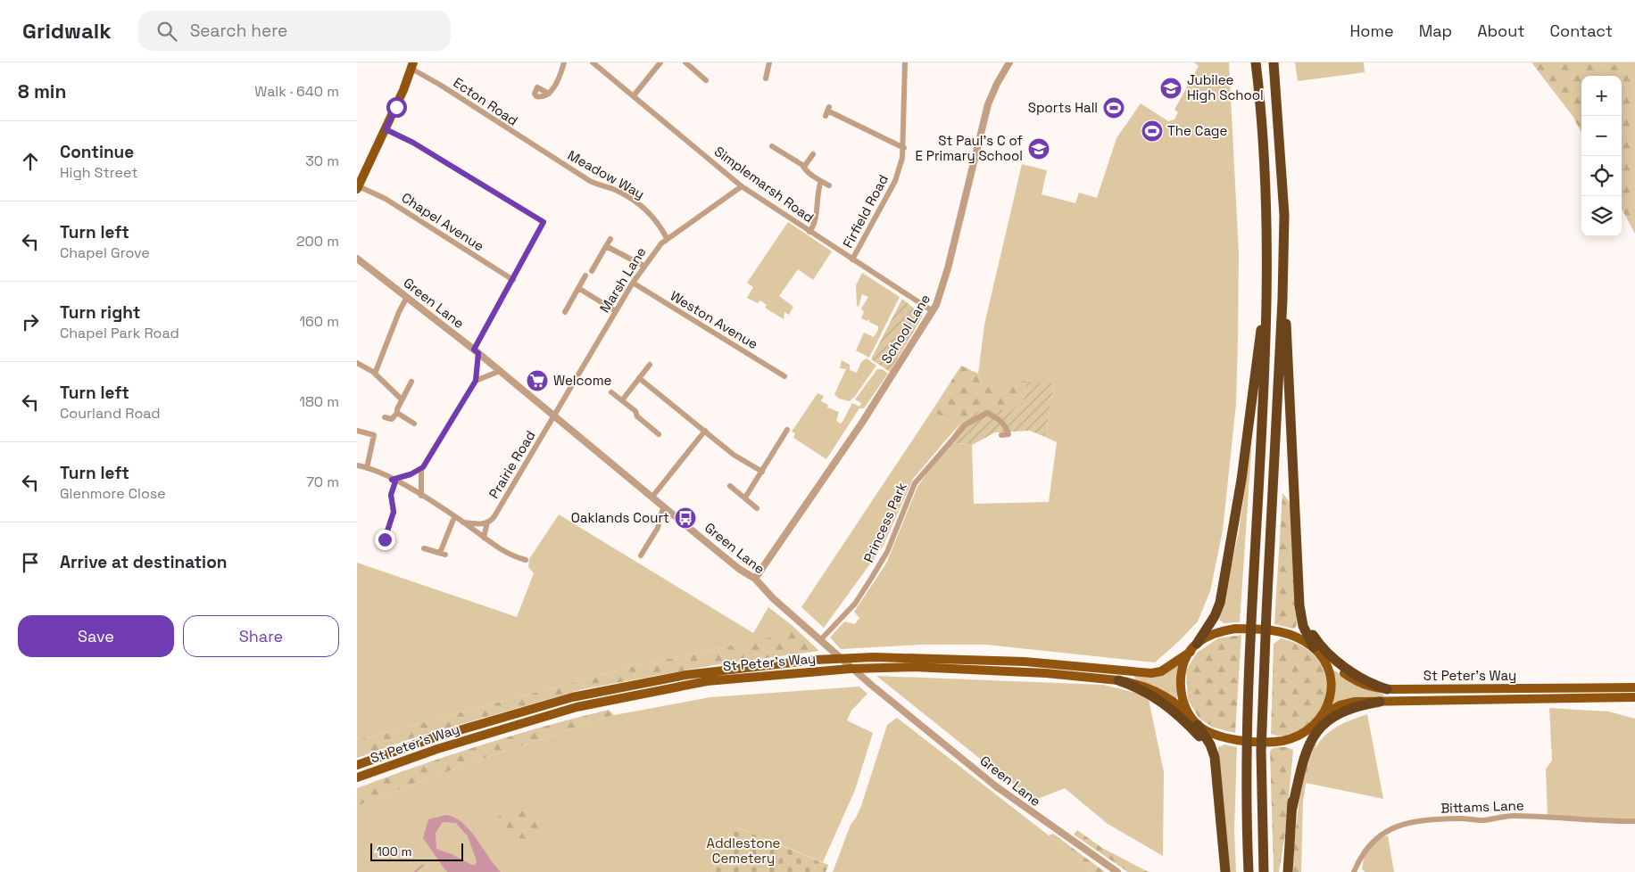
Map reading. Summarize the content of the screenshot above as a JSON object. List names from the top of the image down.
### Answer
{
  "streets": {
    "main road": ["St Peter's Way"],
    "street": [
      "Ecton Road",
      "Meadow Way",
      "Simplemarsh Road",
      "Firfield Road",
      "Chapel Avenue",
      "Marsh Lane",
      "Green Lane",
      "Weston Avenue",
      "School Lane",
      "Prairie Road",
      "Princess Park",
      "Bittams Lane"
    ]
  },
  "crossings": [
    ["Ecton Road", "Meadow Way"],
    ["Meadow Way", "Marsh Lane"],
    ["Simplemarsh Road", "Firfield Road"],
    ["Simplemarsh Road", "Marsh Lane"],
    ["Simplemarsh Road", "School Lane"],
    ["Marsh Lane", "Green Lane"],
    ["Marsh Lane", "Weston Avenue"],
    ["Marsh Lane", "Prairie Road"],
    ["Green Lane", "School Lane"],
    ["Green Lane", "Prairie Road"],
    ["Green Lane", "Princess Park"]
  ],
  "parks": ["Addlestone Cemetery"],
  "places": {
    "school or university": ["Jubilee High School", "St Paul's C of E Primary School"],
    "sports": ["Sports Hall", "The Cage"],
    "supermarket": ["Welcome"],
    "bus stop": ["Oaklands Court"]
  },
  "scale_bar": "100 m",
  "page": {
    "header": "Gridwalk",
    "search": "Search here",
    "nav": [
      "Home",
      "Map",
      "About",
      "Contact"
    ],
    "heading": ["8 min", "Walk · 640 m"],
    "map_buttons": ["+", "−"],
    "list": [
      ["Continue", "High Street", "30 m"],
      ["Turn left", "Chapel Grove", "200 m"],
      ["Turn right", "Chapel Park Road", "160 m"],
      ["Turn left", "Courland Road", "180 m"],
      ["Turn left", "Glenmore Close", "70 m"],
      "Arrive at destination"
    ],
    "buttons": ["Save", "Share"],
    "scale": "100 m"
  }
}
